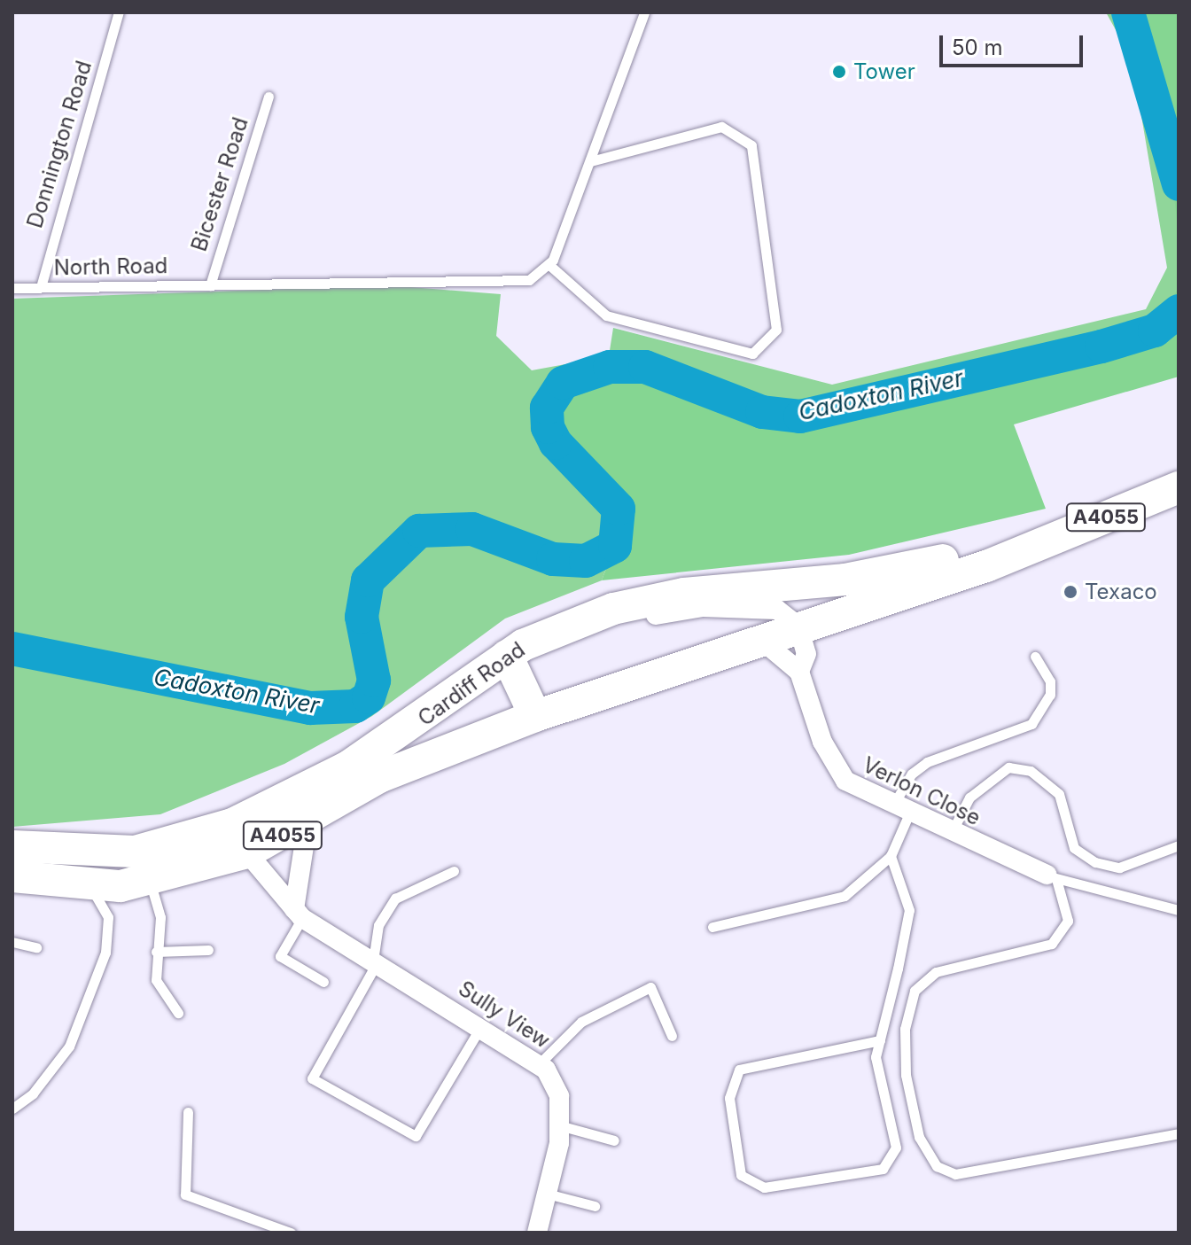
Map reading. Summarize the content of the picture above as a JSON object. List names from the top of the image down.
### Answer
{
  "streets": {
    "main road": ["A4055", "Cardiff Road"],
    "street": ["Verlon Close", "Sully View"],
    "lane": ["Donnington Road", "Bicester Road", "North Road"]
  },
  "crossings": [
    ["Donnington Road", "North Road"],
    ["Bicester Road", "North Road"],
    ["Cardiff Road", "Verlon Close"],
    ["Cardiff Road", "Sully View"]
  ],
  "water": ["Cadoxton River"],
  "places": ["Tower", "Texaco"],
  "scale_bar": "50 m"
}
